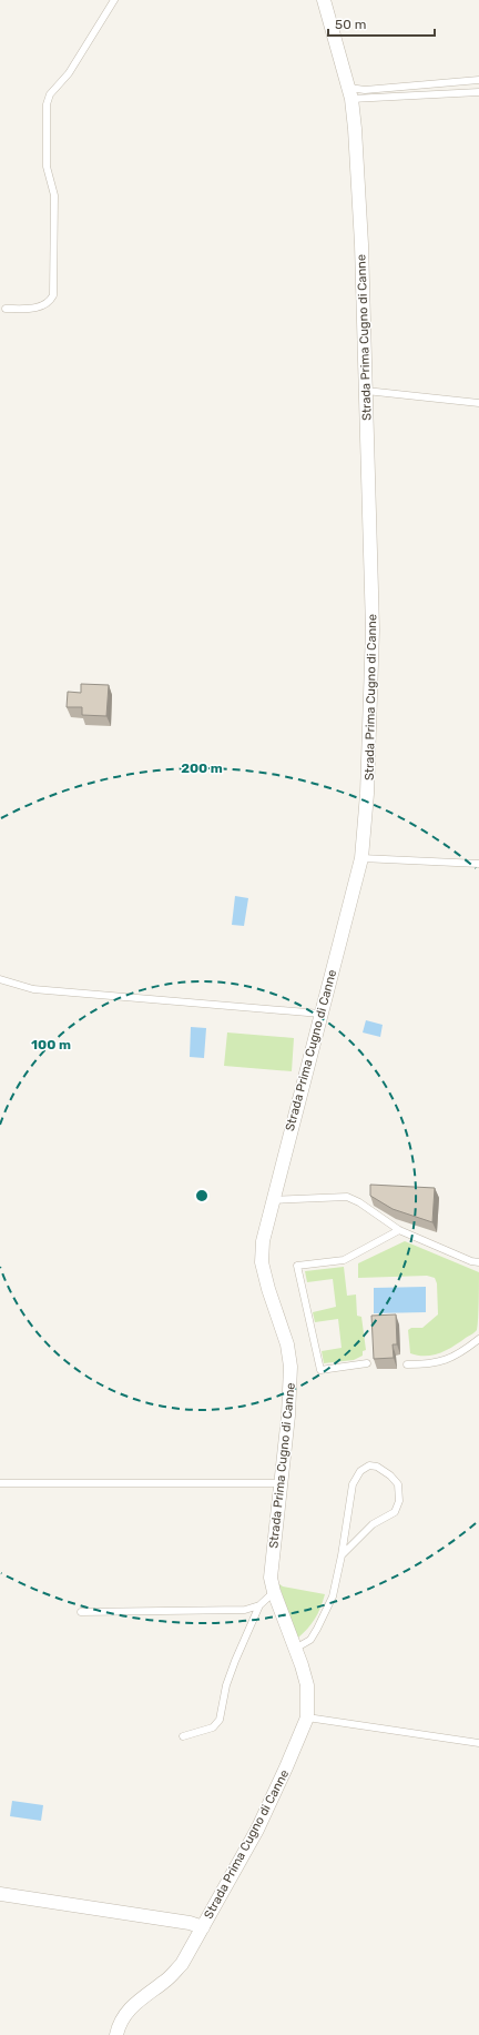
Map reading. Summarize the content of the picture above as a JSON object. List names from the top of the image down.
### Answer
{
  "streets": {
    "street": ["Strada Prima Cugno di Canne"]
  },
  "scale_bar": "50 m",
  "rings": ["200 m", "100 m"]
}
